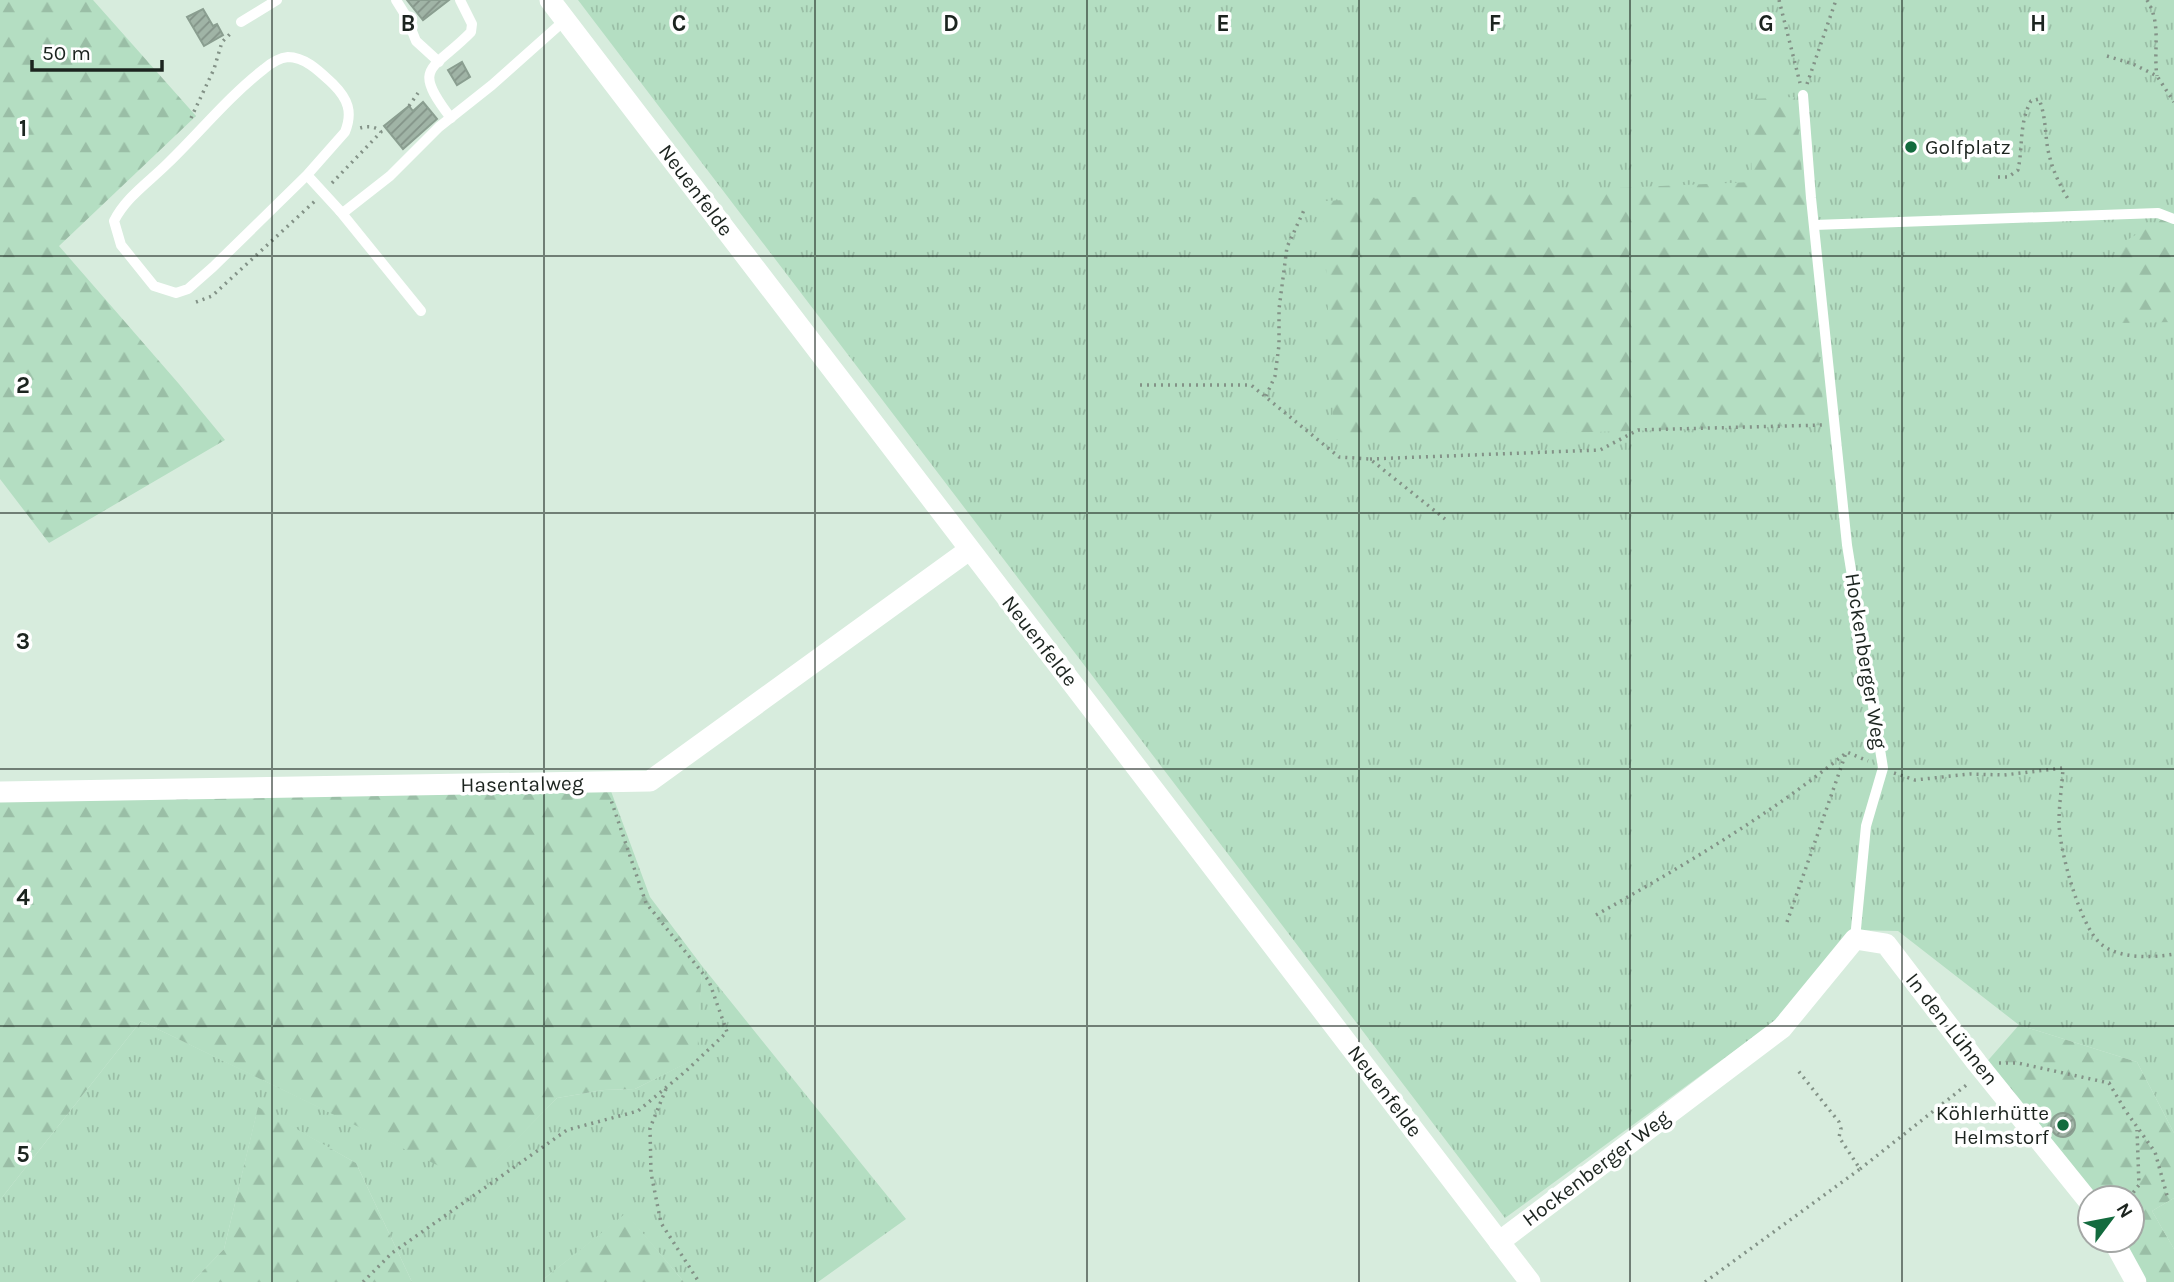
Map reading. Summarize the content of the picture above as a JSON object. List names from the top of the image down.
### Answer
{
  "streets": {
    "street": [
      "Neuenfelde",
      "Hockenberger Weg",
      "Hasentalweg",
      "In den Lühnen"
    ]
  },
  "crossings": [
    ["Neuenfelde", "Hockenberger Weg"],
    ["Neuenfelde", "Hasentalweg"],
    ["Hockenberger Weg", "In den Lühnen"]
  ],
  "places": ["Golfplatz", "Köhlerhütte Helmstorf"],
  "scale_bar": "50 m",
  "north": "top right",
  "grid": {
    "columns": [
      "B",
      "C",
      "D",
      "E",
      "F",
      "G",
      "H"
    ],
    "rows": [
      "1",
      "2",
      "3",
      "4",
      "5"
    ]
  }
}
